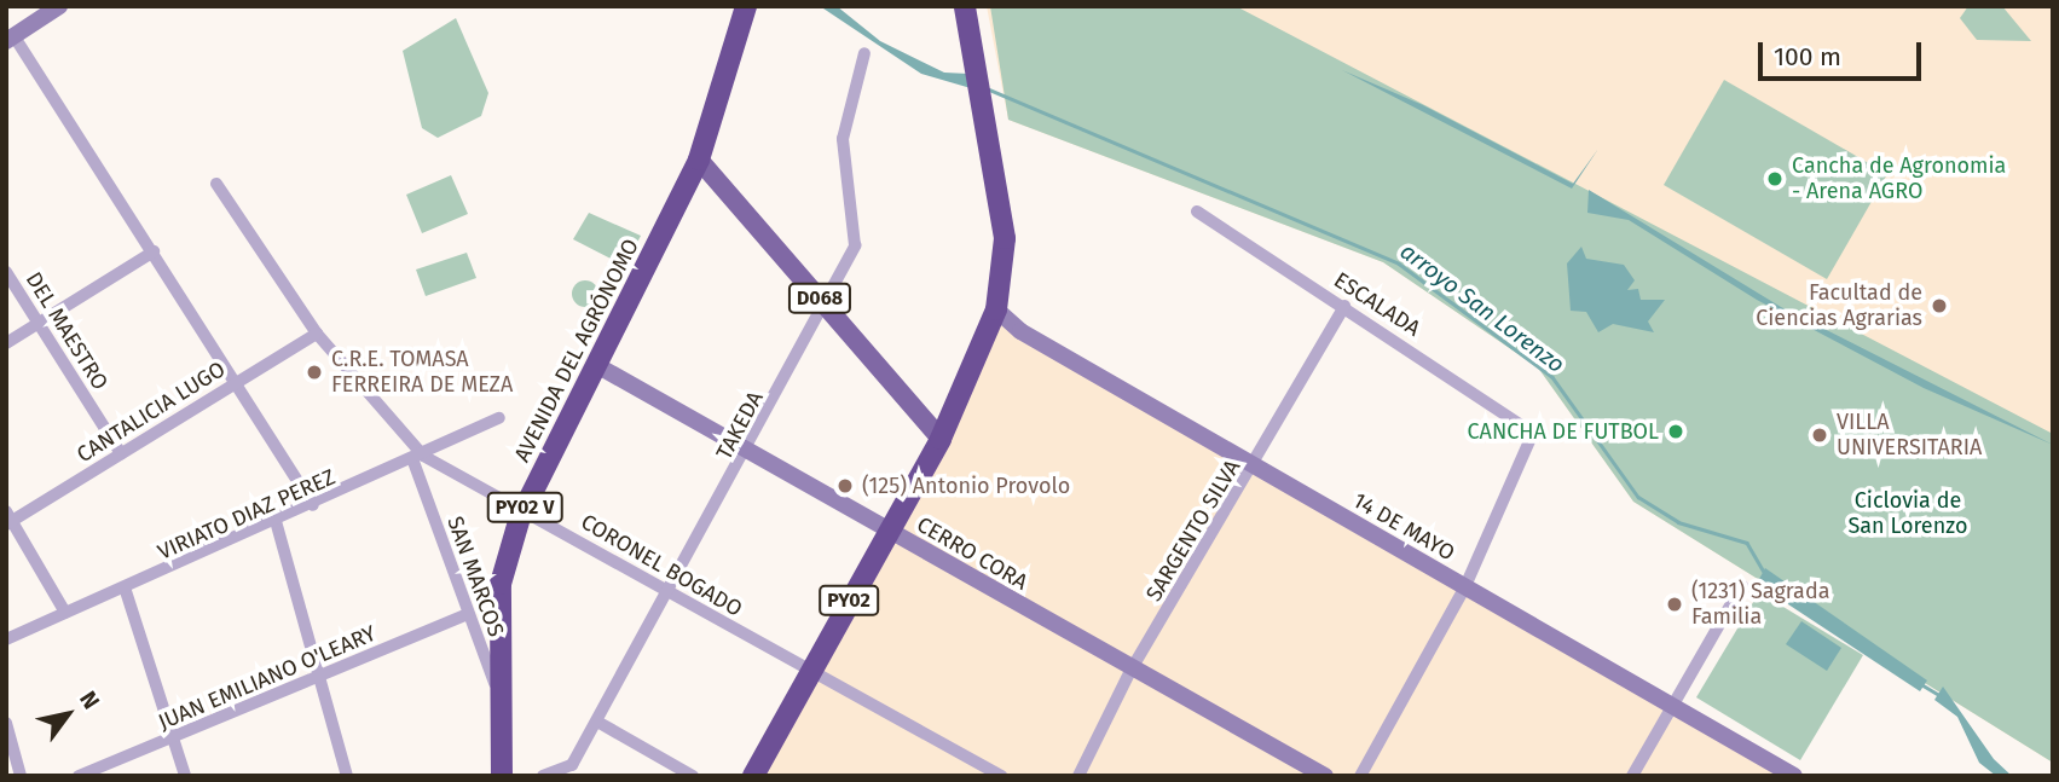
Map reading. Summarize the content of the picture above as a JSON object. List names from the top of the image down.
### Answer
{
  "streets": {
    "highway": ["AVENIDA DEL AGRÓNOMO", "PY02 V", "PY02"],
    "main road": ["D068"],
    "street": [
      "ESCALADA",
      "DEL MAESTRO",
      "CANTALICIA LUGO",
      "TAKEDA",
      "VIRIATO DIAZ PEREZ",
      "14 DE MAYO",
      "SARGENTO SILVA",
      "CERRO CORA",
      "CORONEL BOGADO",
      "SAN MARCOS",
      "JUAN EMILIANO O'LEARY"
    ]
  },
  "crossings": [
    ["D068", "AVENIDA DEL AGRÓNOMO"],
    ["D068", "TAKEDA"],
    ["D068", "PY02"],
    ["ESCALADA", "14 DE MAYO"],
    ["ESCALADA", "SARGENTO SILVA"],
    ["DEL MAESTRO", "CANTALICIA LUGO"],
    ["AVENIDA DEL AGRÓNOMO", "CERRO CORA"],
    ["AVENIDA DEL AGRÓNOMO", "CORONEL BOGADO"],
    ["AVENIDA DEL AGRÓNOMO", "SAN MARCOS"],
    ["CANTALICIA LUGO", "CORONEL BOGADO"],
    ["TAKEDA", "CERRO CORA"],
    ["TAKEDA", "CORONEL BOGADO"],
    ["VIRIATO DIAZ PEREZ", "CORONEL BOGADO"],
    ["VIRIATO DIAZ PEREZ", "SAN MARCOS"],
    ["14 DE MAYO", "SARGENTO SILVA"],
    ["14 DE MAYO", "PY02"],
    ["SARGENTO SILVA", "CERRO CORA"],
    ["CERRO CORA", "PY02"],
    ["CORONEL BOGADO", "SAN MARCOS"],
    ["CORONEL BOGADO", "PY02"],
    ["SAN MARCOS", "JUAN EMILIANO O'LEARY"]
  ],
  "water": ["arroyo San Lorenzo"],
  "parks": ["Ciclovia de San Lorenzo"],
  "places": [
    "Cancha de Agronomia - Arena AGRO",
    "Facultad de Ciencias Agrarias",
    "C.R.E. TOMASA FERREIRA DE MEZA",
    "CANCHA DE FUTBOL",
    "VILLA UNIVERSITARIA",
    "(125) Antonio Provolo",
    "(1231) Sagrada Familia"
  ],
  "scale_bar": "100 m",
  "north": "top right"
}
